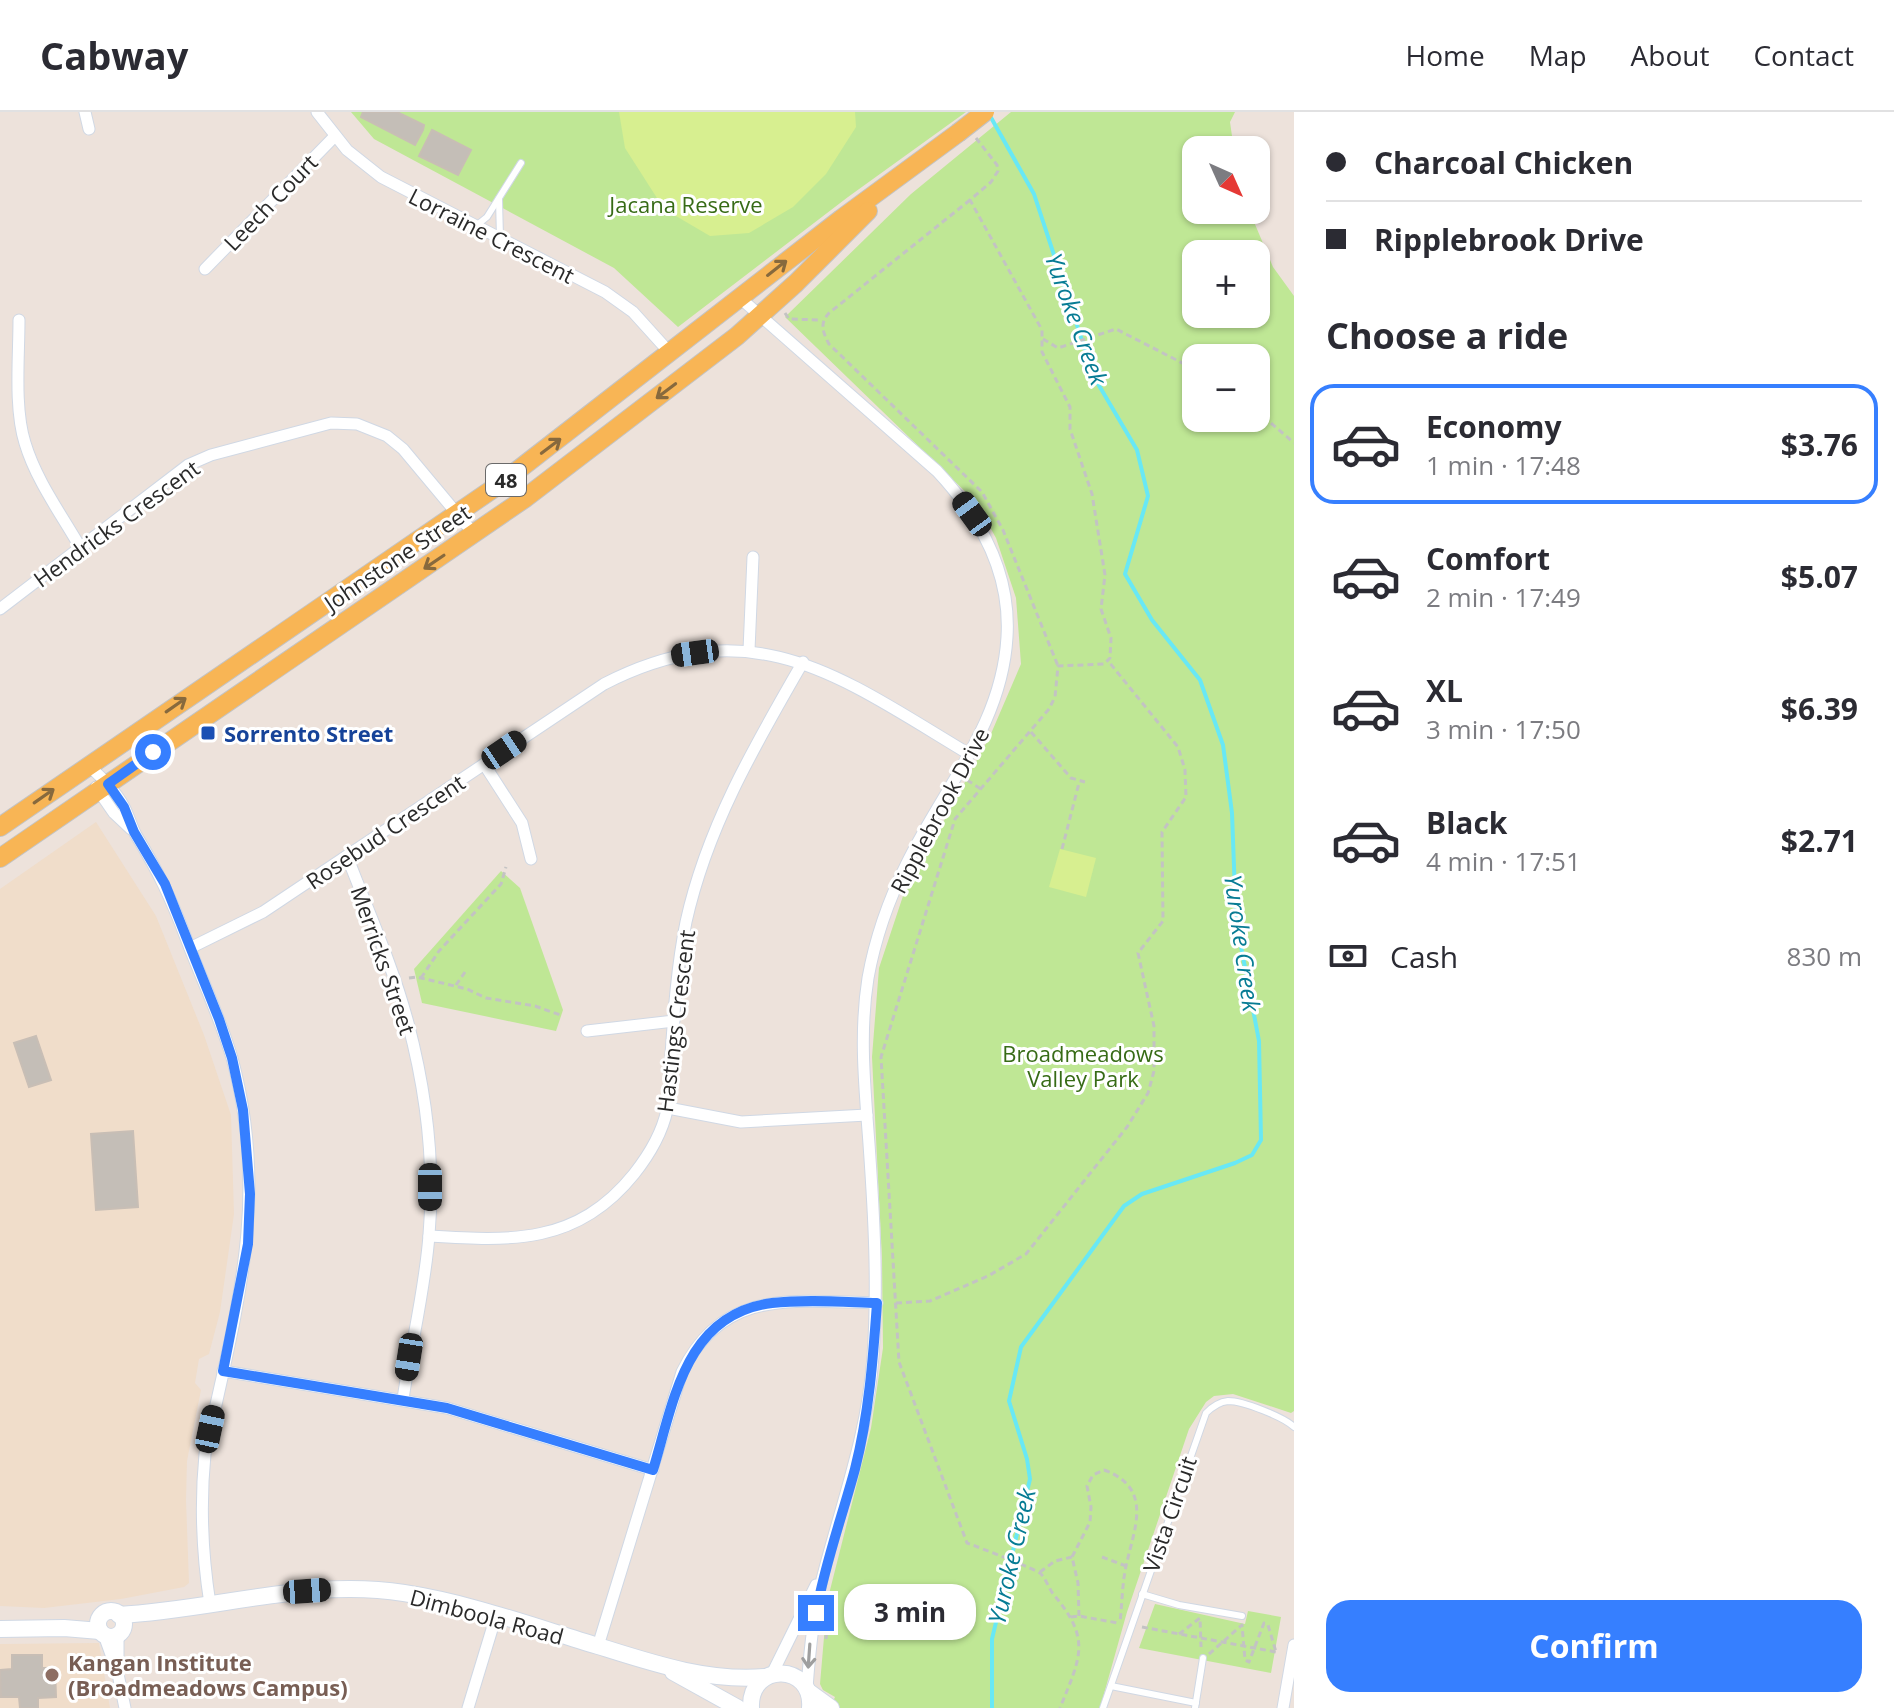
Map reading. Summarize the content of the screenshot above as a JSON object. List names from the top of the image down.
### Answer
{
  "streets": {
    "main road": ["48", "Johnstone Street"],
    "street": [
      "Leech Court",
      "Lorraine Crescent",
      "Hendricks Crescent",
      "Ripplebrook Drive",
      "Rosebud Crescent",
      "Merricks Street",
      "Hastings Crescent",
      "Dimboola Road"
    ],
    "lane": ["Vista Circuit"]
  },
  "crossings": [
    ["Leech Court", "Lorraine Crescent"],
    ["Lorraine Crescent", "Johnstone Street"],
    ["Hendricks Crescent", "Johnstone Street"],
    ["Johnstone Street", "Ripplebrook Drive"],
    ["Ripplebrook Drive", "Rosebud Crescent"],
    ["Ripplebrook Drive", "Dimboola Road"],
    ["Rosebud Crescent", "Merricks Street"],
    ["Rosebud Crescent", "Hastings Crescent"],
    ["Merricks Street", "Hastings Crescent"]
  ],
  "water": ["Yuroke Creek"],
  "parks": ["Jacana Reserve", "Broadmeadows Valley Park"],
  "places": {
    "transit": ["Sorrento Street"],
    "other": ["Kangan Institute (Broadmeadows Campus)"]
  },
  "north": "bottom right",
  "page": {
    "header": "Cabway",
    "nav": [
      "Home",
      "Map",
      "About",
      "Contact"
    ],
    "banner": ["Charcoal Chicken", "Ripplebrook Drive"],
    "map_buttons": ["+", "−"],
    "heading": "Choose a ride",
    "list": [
      {
        "name": "Economy",
        "note": "1 min · 17:48",
        "value": "$3.76"
      },
      {
        "name": "Comfort",
        "note": "2 min · 17:49",
        "value": "$5.07"
      },
      {
        "name": "XL",
        "note": "3 min · 17:50",
        "value": "$6.39"
      },
      {
        "name": "Black",
        "note": "4 min · 17:51",
        "value": "$2.71"
      }
    ],
    "pay": ["Cash", "830 m"],
    "bubble": "3 min",
    "buttons": "Confirm"
  }
}
